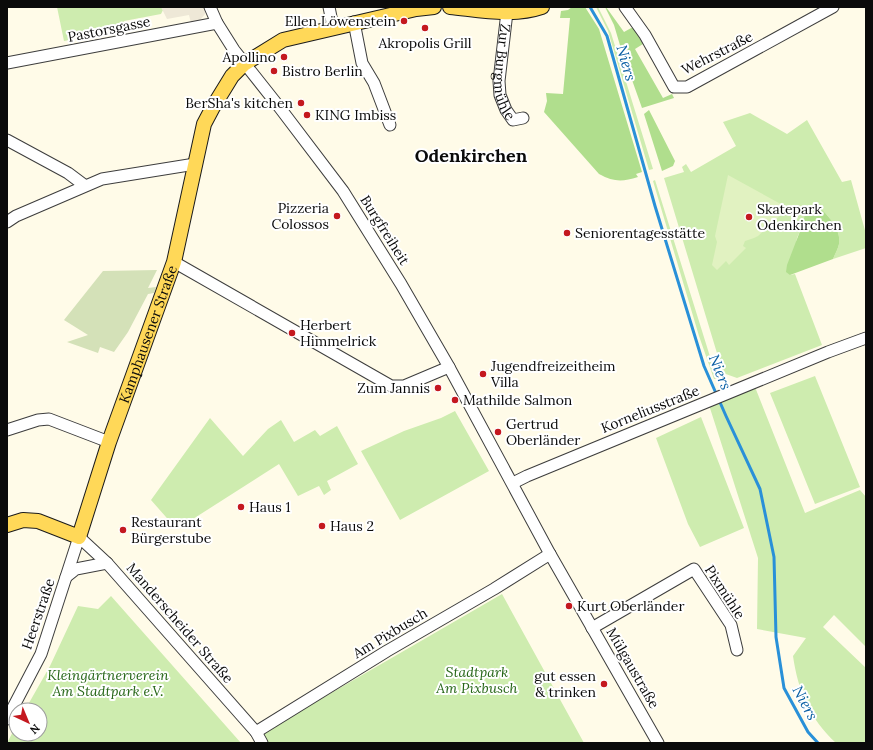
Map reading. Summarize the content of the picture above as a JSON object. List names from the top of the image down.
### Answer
{
  "streets": {
    "main road": ["Zur Burgmühle", "Kamphausener Straße"],
    "street": [
      "Pastorsgasse",
      "Wehrstraße",
      "Burgfreiheit",
      "Korneliusstraße",
      "Pixmühle",
      "Heerstraße",
      "Manderscheider Straße",
      "Am Pixbusch",
      "Mülgaustraße"
    ]
  },
  "crossings": [
    ["Pastorsgasse", "Burgfreiheit"],
    ["Burgfreiheit", "Kamphausener Straße"],
    ["Burgfreiheit", "Korneliusstraße"],
    ["Burgfreiheit", "Mülgaustraße"],
    ["Kamphausener Straße", "Heerstraße"],
    ["Kamphausener Straße", "Manderscheider Straße"],
    ["Korneliusstraße", "Mülgaustraße"],
    ["Pixmühle", "Mülgaustraße"],
    ["Heerstraße", "Manderscheider Straße"],
    ["Manderscheider Straße", "Am Pixbusch"],
    ["Am Pixbusch", "Mülgaustraße"]
  ],
  "districts": ["Odenkirchen"],
  "water": ["Niers"],
  "parks": ["Stadtpark Am Pixbusch", "Kleingärtnerverein Am Stadtpark e.V."],
  "places": [
    "Ellen Löwenstein",
    "Akropolis Grill",
    "Apollino",
    "Bistro Berlin",
    "BerSha's kitchen",
    "KING Imbiss",
    "Pizzeria Colossos",
    "Skatepark Odenkirchen",
    "Seniorentagesstätte",
    "Herbert Himmelrick",
    "Jugendfreizeitheim Villa",
    "Zum Jannis",
    "Mathilde Salmon",
    "Gertrud Oberländer",
    "Haus 1",
    "Haus 2",
    "Restaurant Bürgerstube",
    "Kurt Oberländer",
    "gut essen & trinken"
  ],
  "north": "bottom right"
}
